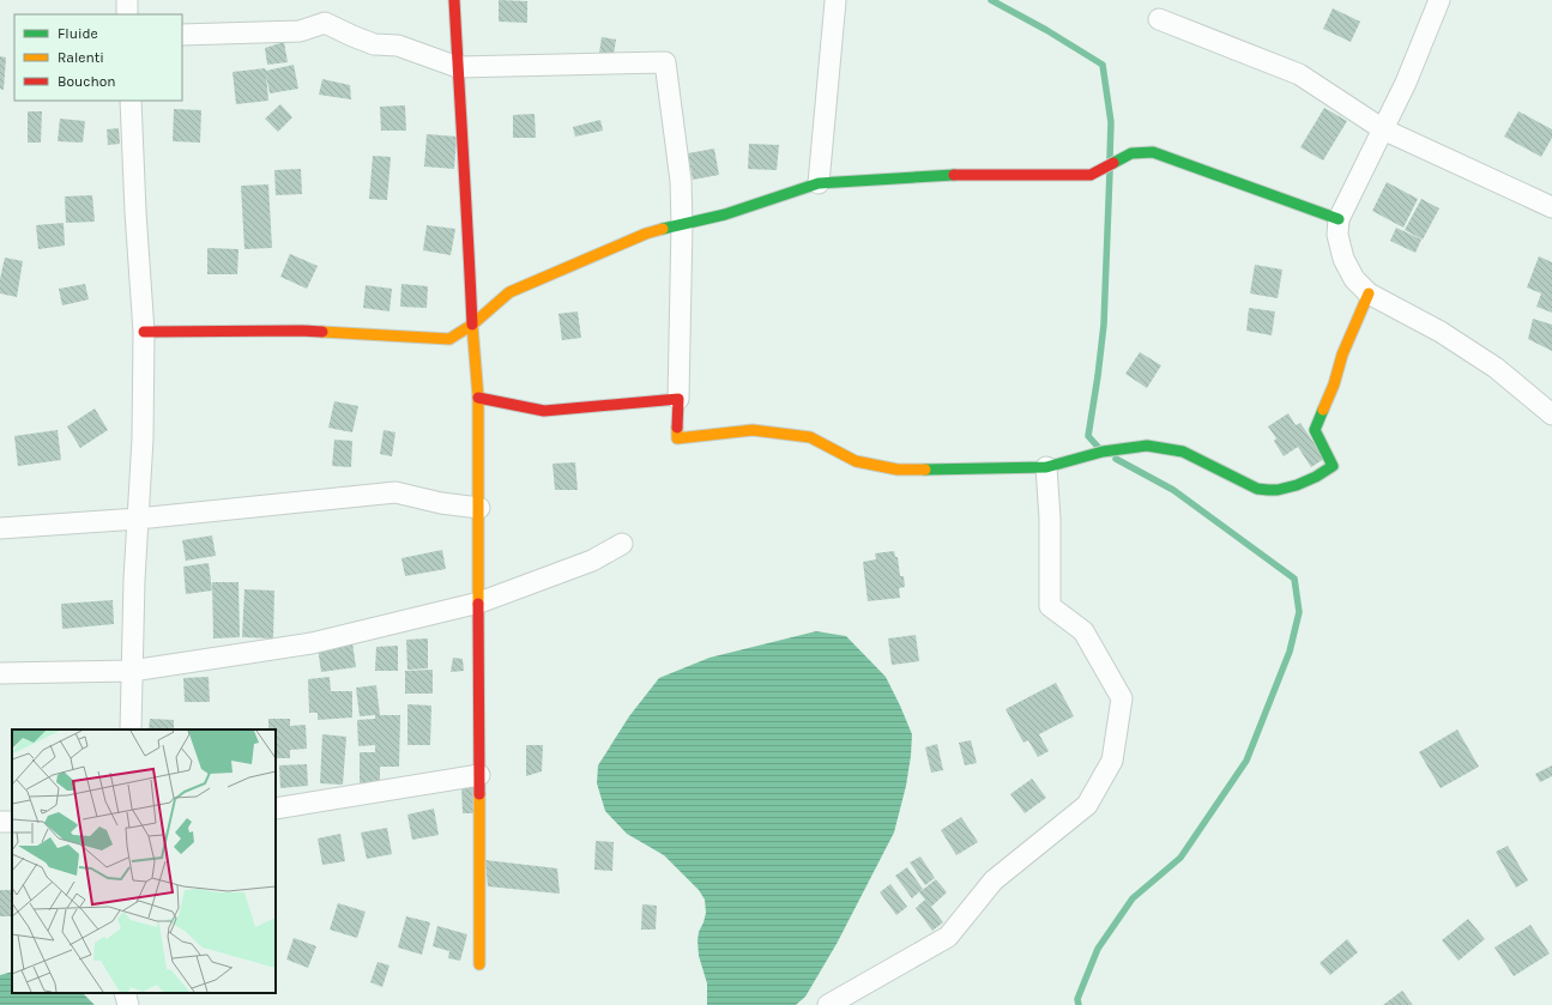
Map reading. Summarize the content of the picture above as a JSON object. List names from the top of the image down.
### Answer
{
  "legend": ["Fluide", "Ralenti", "Bouchon"]
}
